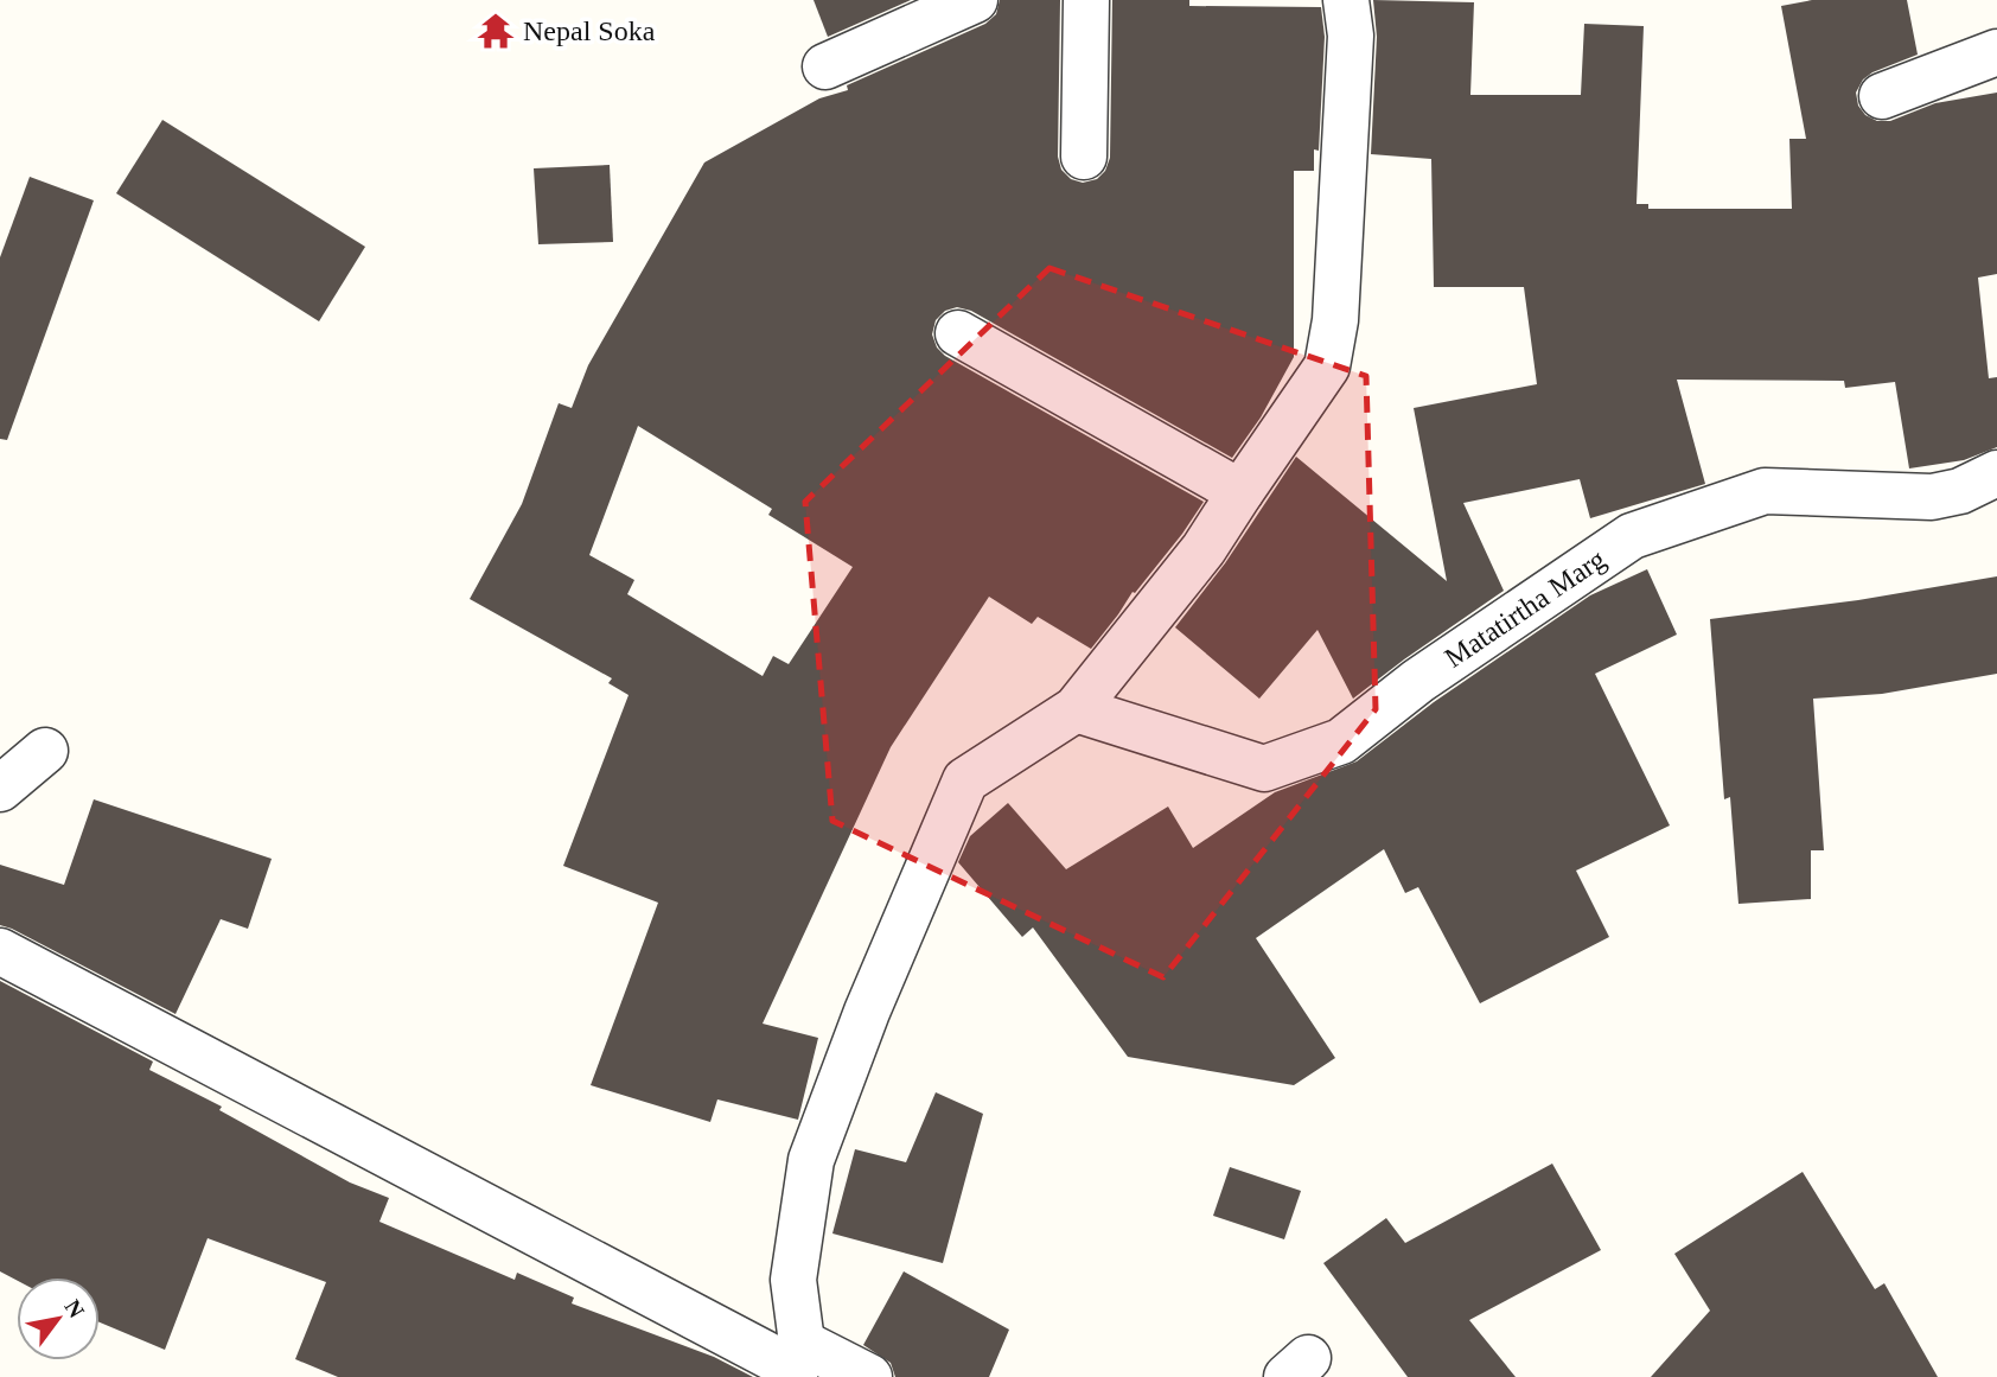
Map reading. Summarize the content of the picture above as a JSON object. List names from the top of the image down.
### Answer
{
  "streets": {
    "street": ["Matatirtha Marg"]
  },
  "places": {
    "temple": ["Nepal Soka"]
  },
  "north": "top right"
}
